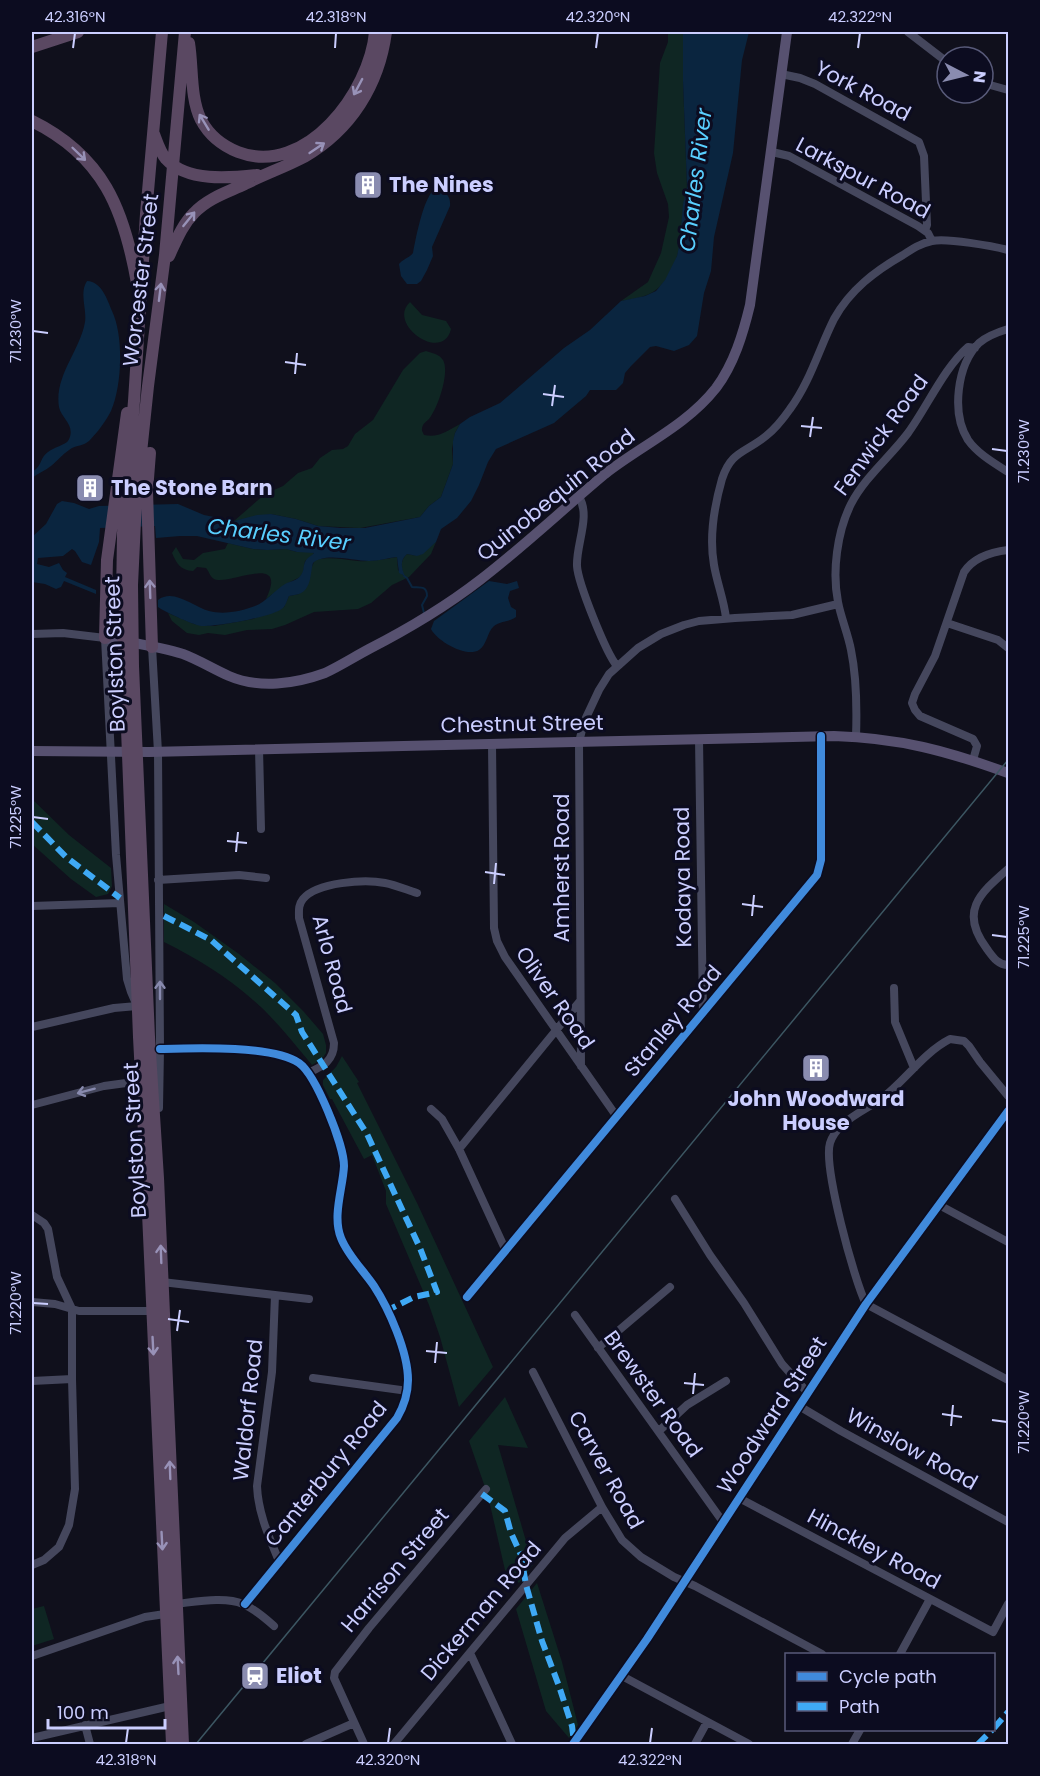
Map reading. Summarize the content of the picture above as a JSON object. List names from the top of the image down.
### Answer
{
  "streets": {
    "highway": ["Worcester Street", "Boylston Street"],
    "main road": ["Quinobequin Road", "Chestnut Street"],
    "street": [
      "York Road",
      "Larkspur Road",
      "Fenwick Road",
      "Amherst Road",
      "Kodaya Road",
      "Arlo Road",
      "Oliver Road",
      "Stanley Road",
      "Brewster Road",
      "Waldorf Road",
      "Woodward Street",
      "Winslow Road",
      "Carver Road",
      "Canterbury Road",
      "Hinckley Road",
      "Harrison Street",
      "Dickerman Road"
    ]
  },
  "crossings": [
    ["York Road", "Larkspur Road"],
    ["York Road", "Quinobequin Road"],
    ["Larkspur Road", "Quinobequin Road"],
    ["Worcester Street", "Boylston Street"],
    ["Fenwick Road", "Chestnut Street"],
    ["Fenwick Road", "Amherst Road"],
    ["Chestnut Street", "Amherst Road"],
    ["Chestnut Street", "Kodaya Road"],
    ["Chestnut Street", "Oliver Road"],
    ["Chestnut Street", "Stanley Road"],
    ["Amherst Road", "Oliver Road"],
    ["Kodaya Road", "Stanley Road"],
    ["Arlo Road", "Canterbury Road"],
    ["Oliver Road", "Stanley Road"],
    ["Brewster Road", "Woodward Street"],
    ["Waldorf Road", "Canterbury Road"],
    ["Woodward Street", "Winslow Road"],
    ["Woodward Street", "Carver Road"],
    ["Woodward Street", "Hinckley Road"],
    ["Carver Road", "Dickerman Road"]
  ],
  "water": ["Charles River"],
  "places": {
    "building": ["The Nines", "The Stone Barn", "John Woodward House"],
    "station": ["Eliot"]
  },
  "legend": ["Cycle path", "Path"],
  "scale_bar": "100 m",
  "north": "right",
  "coordinates": [
    "42.316°N",
    "42.318°N",
    "42.320°N",
    "42.322°N",
    "71.230°W",
    "71.225°W",
    "71.220°W"
  ]
}
